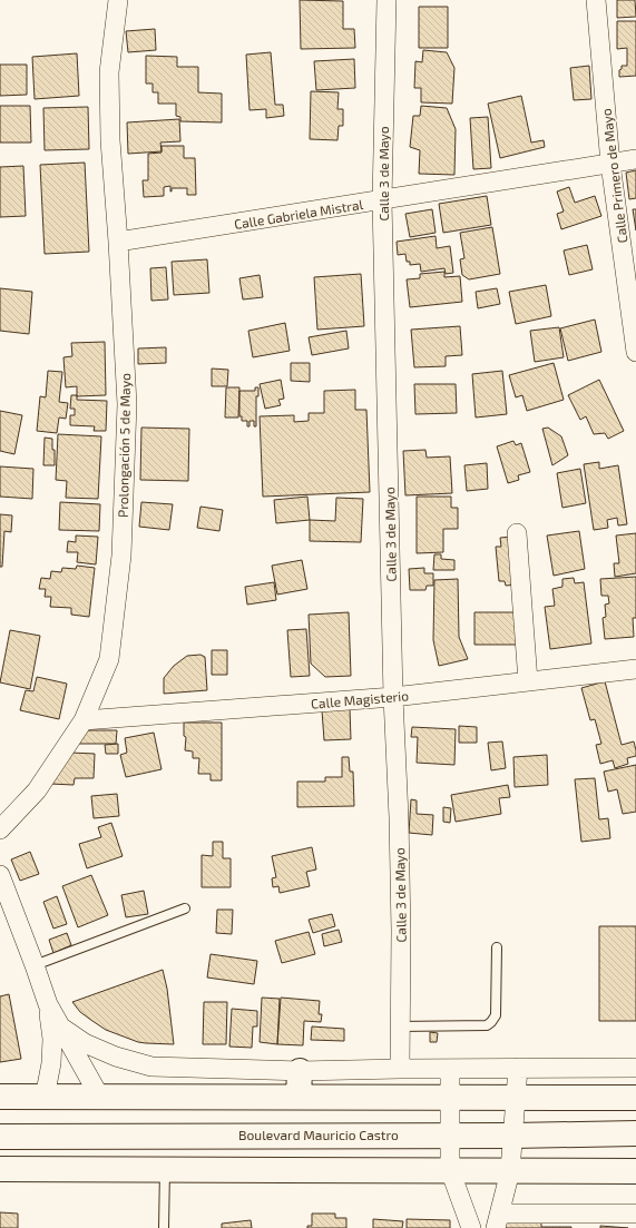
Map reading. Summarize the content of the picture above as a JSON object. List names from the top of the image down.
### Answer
{
  "streets": {
    "main road": ["Boulevard Mauricio Castro"],
    "street": [
      "Calle 3 de Mayo",
      "Calle Primero de Mayo",
      "Calle Gabriela Mistral",
      "Prolongación 5 de Mayo",
      "Calle Magisterio"
    ]
  },
  "crossings": [
    ["Calle 3 de Mayo", "Calle Gabriela Mistral"],
    ["Calle 3 de Mayo", "Calle Magisterio"],
    ["Calle Primero de Mayo", "Calle Gabriela Mistral"],
    ["Calle Gabriela Mistral", "Prolongación 5 de Mayo"],
    ["Prolongación 5 de Mayo", "Calle Magisterio"]
  ]
}
